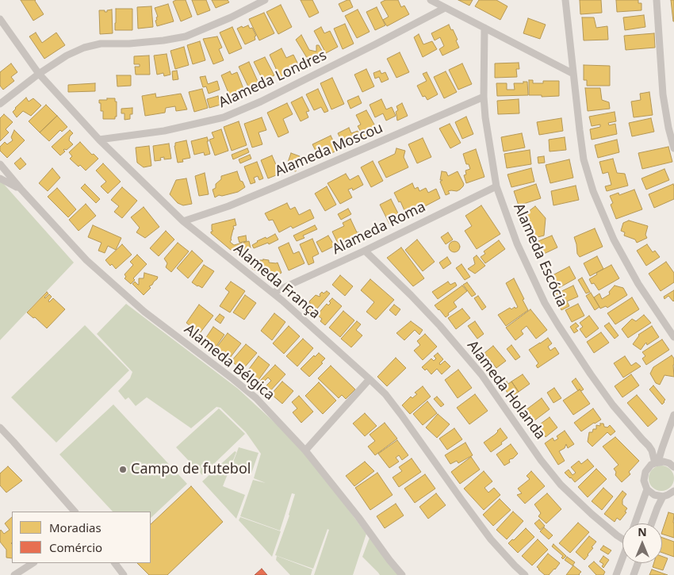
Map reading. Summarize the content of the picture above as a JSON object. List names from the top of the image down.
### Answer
{
  "streets": {
    "street": [
      "Alameda Londres",
      "Alameda Moscou",
      "Alameda Roma",
      "Alameda Escócia",
      "Alameda França",
      "Alameda Bélgica",
      "Alameda Holanda"
    ]
  },
  "crossings": [
    ["Alameda Londres", "Alameda França"],
    ["Alameda Moscou", "Alameda Escócia"],
    ["Alameda Moscou", "Alameda França"],
    ["Alameda Roma", "Alameda Escócia"],
    ["Alameda Roma", "Alameda França"],
    ["Alameda Roma", "Alameda Holanda"]
  ],
  "places": ["Campo de futebol"],
  "legend": ["Moradias", "Comércio"],
  "north": "top"
}
